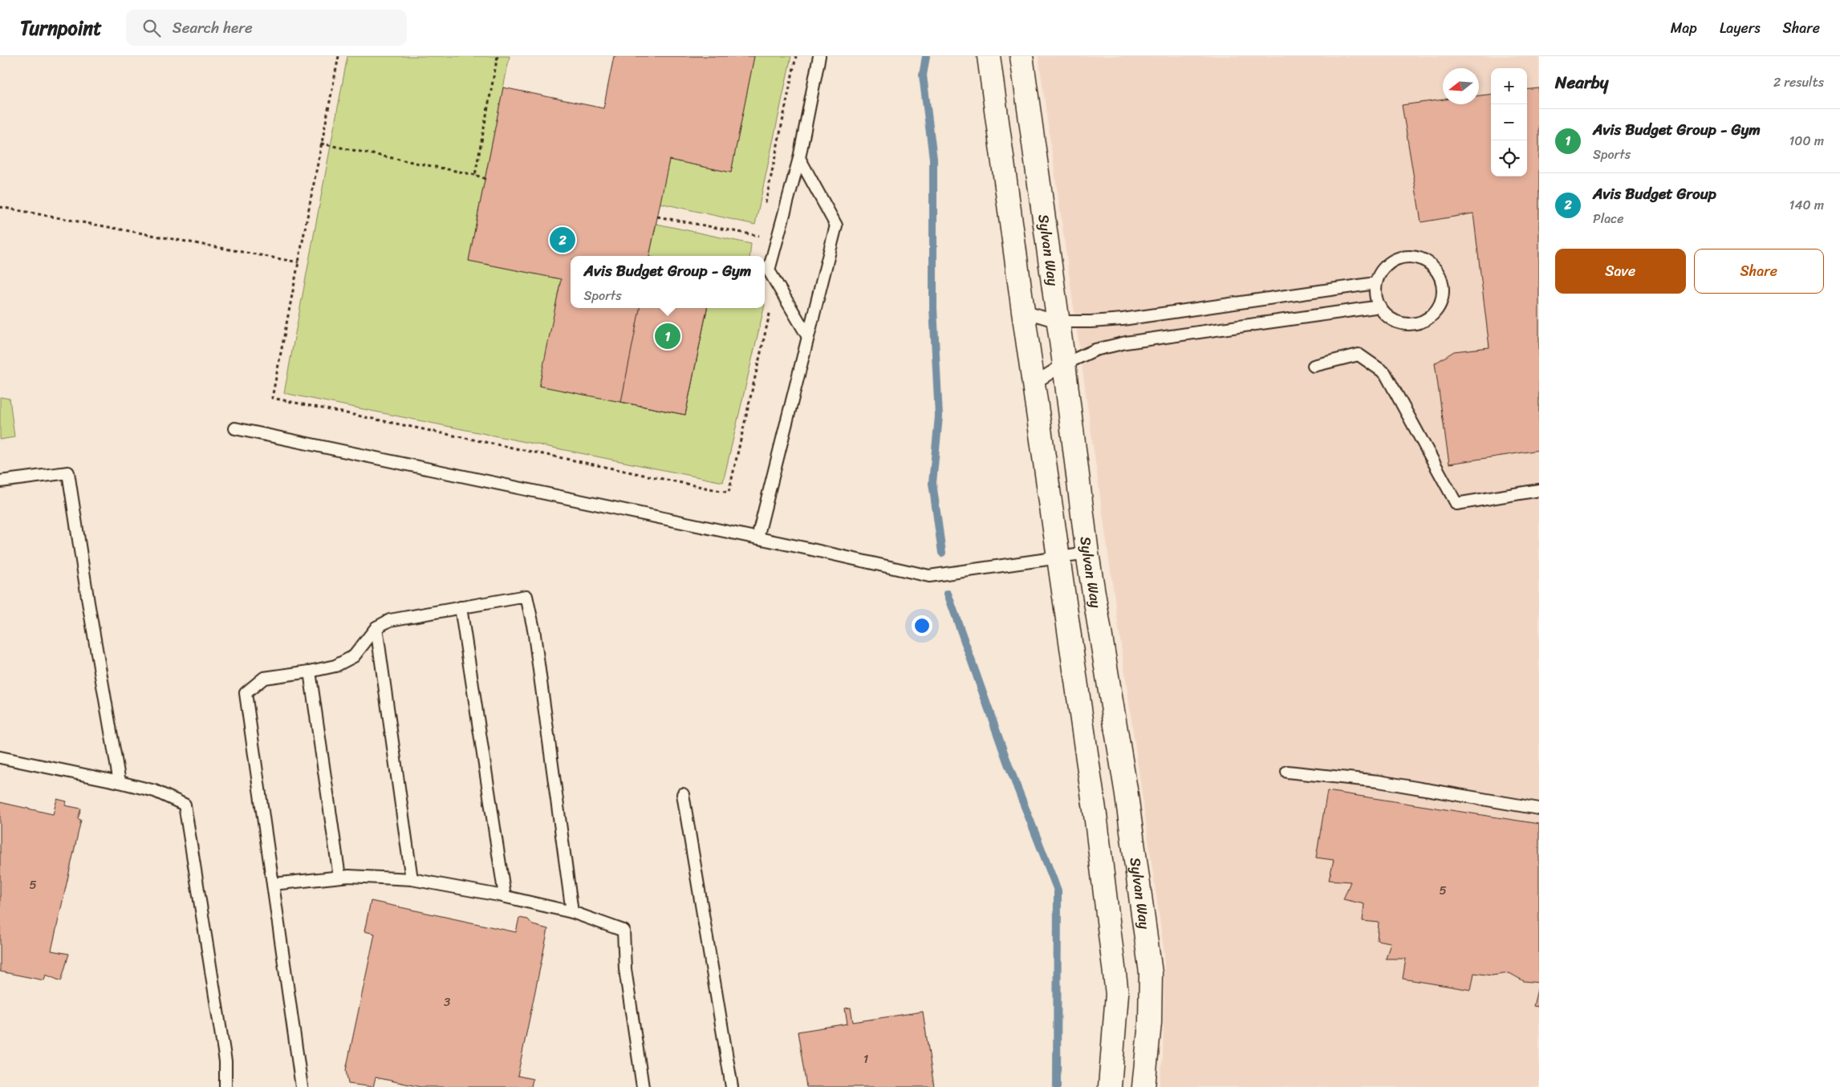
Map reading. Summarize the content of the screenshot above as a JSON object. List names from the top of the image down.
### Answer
{
  "streets": {
    "street": ["Sylvan Way"]
  },
  "house_numbers": [
    "5",
    "5",
    "3",
    "1"
  ],
  "north": "left",
  "page": {
    "header": "Turnpoint",
    "search": "Search here",
    "nav": ["Map", "Layers", "Share"],
    "heading": ["Nearby", "2 results"],
    "map_buttons": ["+", "−"],
    "list": [
      {
        "mark": "1",
        "name": "Avis Budget Group - Gym",
        "note": "Sports",
        "value": "100 m"
      },
      {
        "mark": "2",
        "name": "Avis Budget Group",
        "note": "Place",
        "value": "140 m"
      }
    ],
    "pins": ["2", "1"],
    "buttons": ["Save", "Share"],
    "popup": ["Avis Budget Group - Gym", "Sports"]
  }
}
